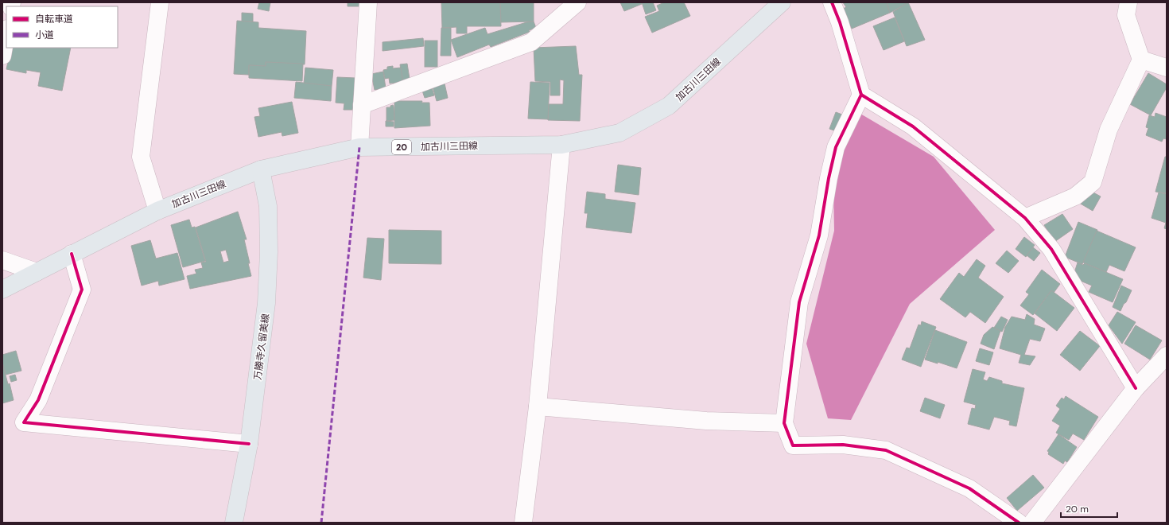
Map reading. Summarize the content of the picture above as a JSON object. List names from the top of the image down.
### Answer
{
  "streets": {
    "main road": ["加古川三田線", "20", "万勝寺久留美線"]
  },
  "crossings": [
    ["加古川三田線", "万勝寺久留美線"]
  ],
  "legend": ["自転車道", "小道"],
  "scale_bar": "20 m"
}
